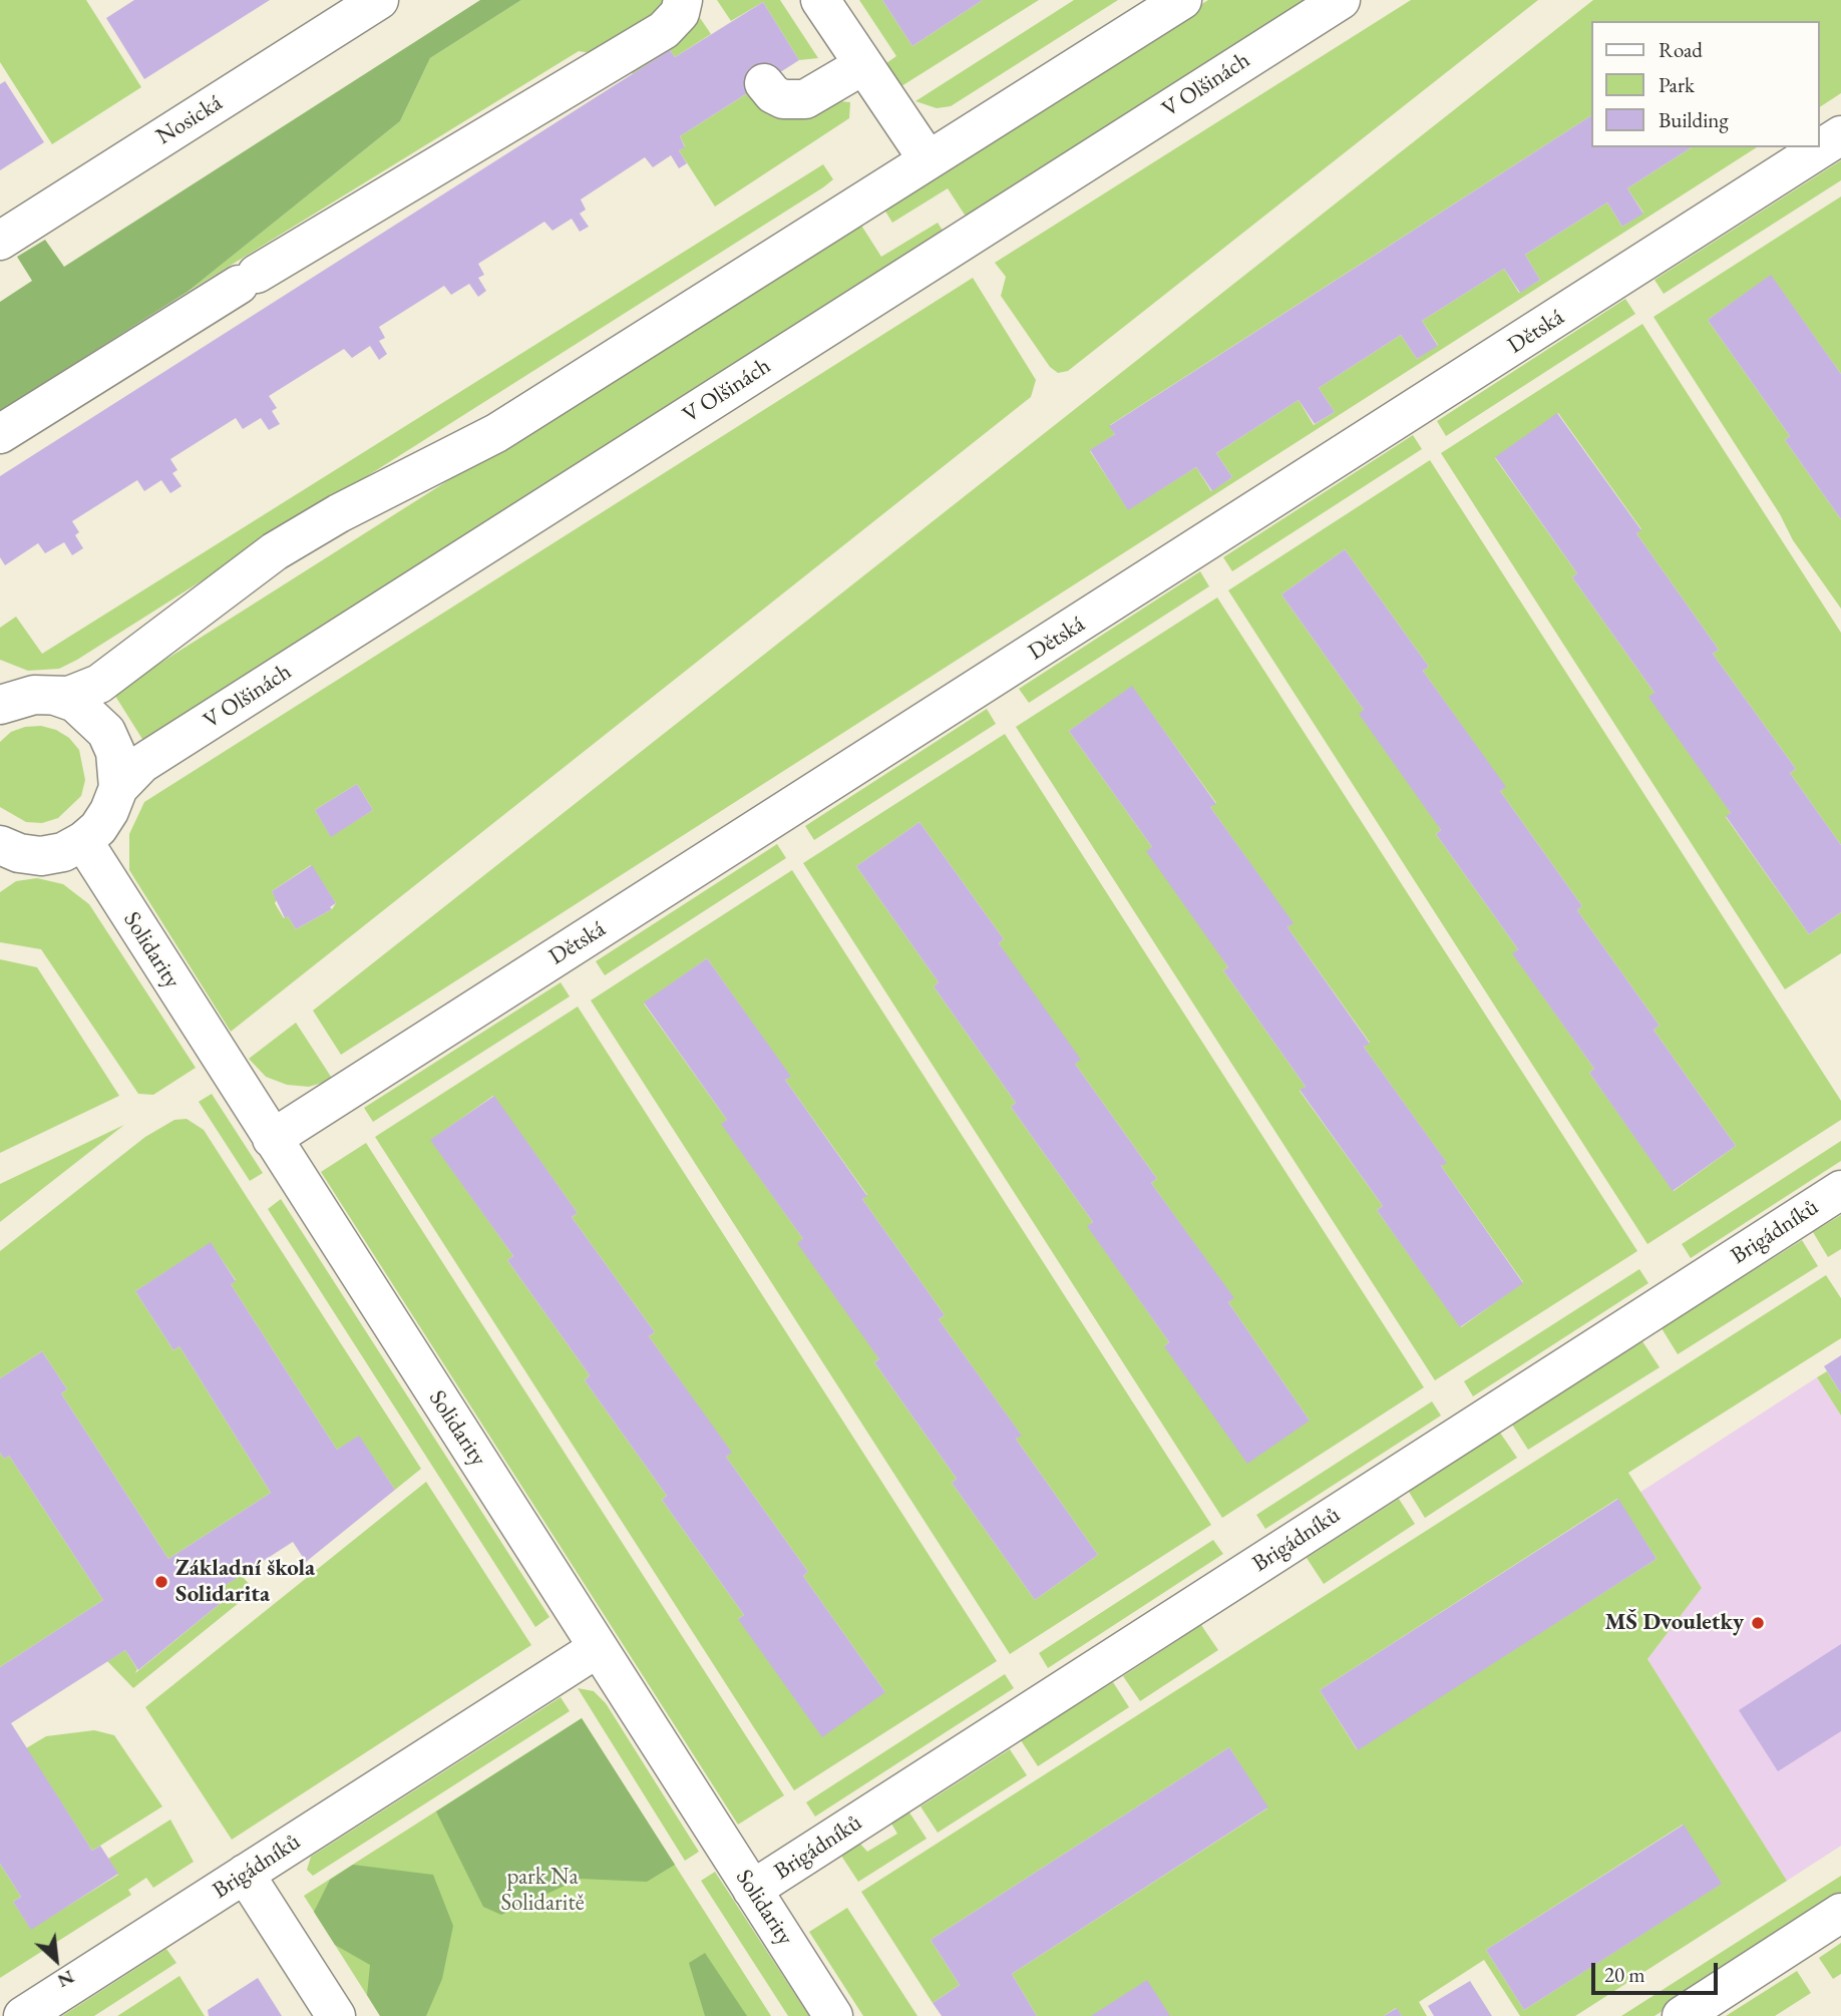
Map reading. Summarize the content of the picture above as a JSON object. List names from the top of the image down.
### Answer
{
  "streets": {
    "street": [
      "V Olšinách",
      "Nosická",
      "Dětská",
      "Solidarity",
      "Brigádníků"
    ]
  },
  "crossings": [
    ["V Olšinách", "Solidarity"],
    ["Dětská", "Solidarity"],
    ["Solidarity", "Brigádníků"]
  ],
  "parks": ["park Na Solidaritě"],
  "places": ["Základní škola Solidarita", "MŠ Dvouletky"],
  "legend": ["Road", "Park", "Building"],
  "scale_bar": "20 m",
  "north": "bottom right"
}
